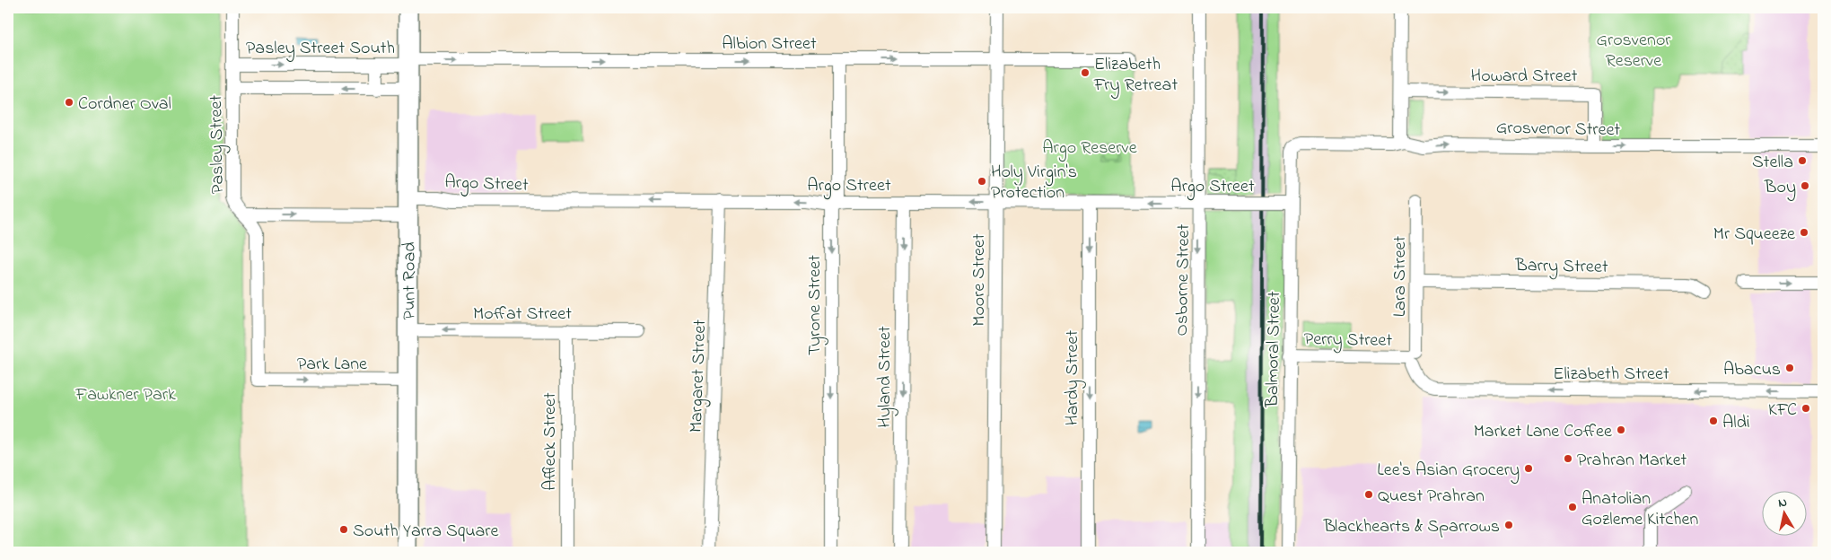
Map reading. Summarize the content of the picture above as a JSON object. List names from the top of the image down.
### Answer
{
  "streets": {
    "highway": ["Punt Road"],
    "street": [
      "Albion Street",
      "Pasley Street South",
      "Howard Street",
      "Grosvenor Street",
      "Pasley Street",
      "Argo Street",
      "Barry Street",
      "Lara Street",
      "Moore Street",
      "Osborne Street",
      "Tyrone Street",
      "Moffat Street",
      "Perry Street",
      "Balmoral Street",
      "Park Lane",
      "Elizabeth Street",
      "Margaret Street",
      "Hyland Street",
      "Hardy Street",
      "Affleck Street"
    ]
  },
  "crossings": [
    ["Albion Street", "Pasley Street South"],
    ["Albion Street", "Punt Road"],
    ["Albion Street", "Moore Street"],
    ["Albion Street", "Tyrone Street"],
    ["Pasley Street South", "Pasley Street"],
    ["Pasley Street South", "Punt Road"],
    ["Howard Street", "Grosvenor Street"],
    ["Grosvenor Street", "Balmoral Street"],
    ["Pasley Street", "Argo Street"],
    ["Pasley Street", "Park Lane"],
    ["Argo Street", "Punt Road"],
    ["Argo Street", "Moore Street"],
    ["Argo Street", "Osborne Street"],
    ["Argo Street", "Tyrone Street"],
    ["Argo Street", "Balmoral Street"],
    ["Argo Street", "Margaret Street"],
    ["Argo Street", "Hyland Street"],
    ["Argo Street", "Hardy Street"],
    ["Barry Street", "Lara Street"],
    ["Lara Street", "Perry Street"],
    ["Lara Street", "Elizabeth Street"],
    ["Punt Road", "Moffat Street"],
    ["Punt Road", "Park Lane"],
    ["Moffat Street", "Affleck Street"],
    ["Perry Street", "Balmoral Street"],
    ["Perry Street", "Elizabeth Street"]
  ],
  "one_way": [
    "Albion Street",
    "Howard Street",
    "Grosvenor Street",
    "Osborne Street",
    "Tyrone Street",
    "Moffat Street",
    "Park Lane",
    "Elizabeth Street",
    "Hyland Street",
    "Hardy Street"
  ],
  "parks": ["Grosvenor Reserve", "Argo Reserve", "Fawkner Park"],
  "places": [
    "Elizabeth Fry Retreat",
    "Cordner Oval",
    "Stella",
    "Holy Virgin's Protection",
    "Boy",
    "Mr Squeeze",
    "Abacus",
    "KFC",
    "Aldi",
    "Market Lane Coffee",
    "Prahran Market",
    "Lee's Asian Grocery",
    "Quest Prahran",
    "Anatolian Gozleme Kitchen",
    "Blackhearts & Sparrows",
    "South Yarra Square"
  ],
  "north": "top"
}
